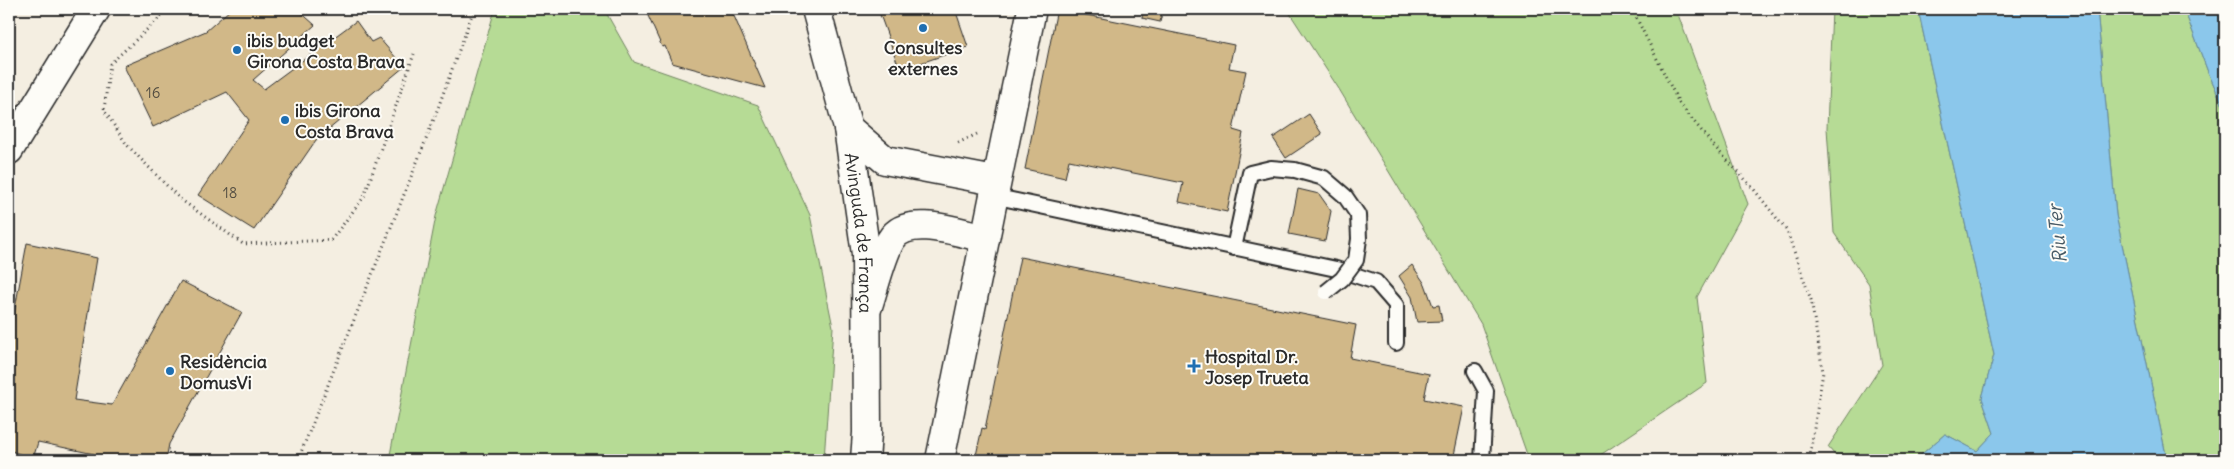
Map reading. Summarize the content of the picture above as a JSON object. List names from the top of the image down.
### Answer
{
  "streets": {
    "street": ["Avinguda de França"]
  },
  "water": ["Riu Ter"],
  "places": {
    "other": [
      "Consultes externes",
      "ibis budget Girona Costa Brava",
      "ibis Girona Costa Brava",
      "Residència DomusVi"
    ],
    "health": ["Hospital Dr. Josep Trueta"]
  },
  "house_numbers": ["16", "18"]
}
